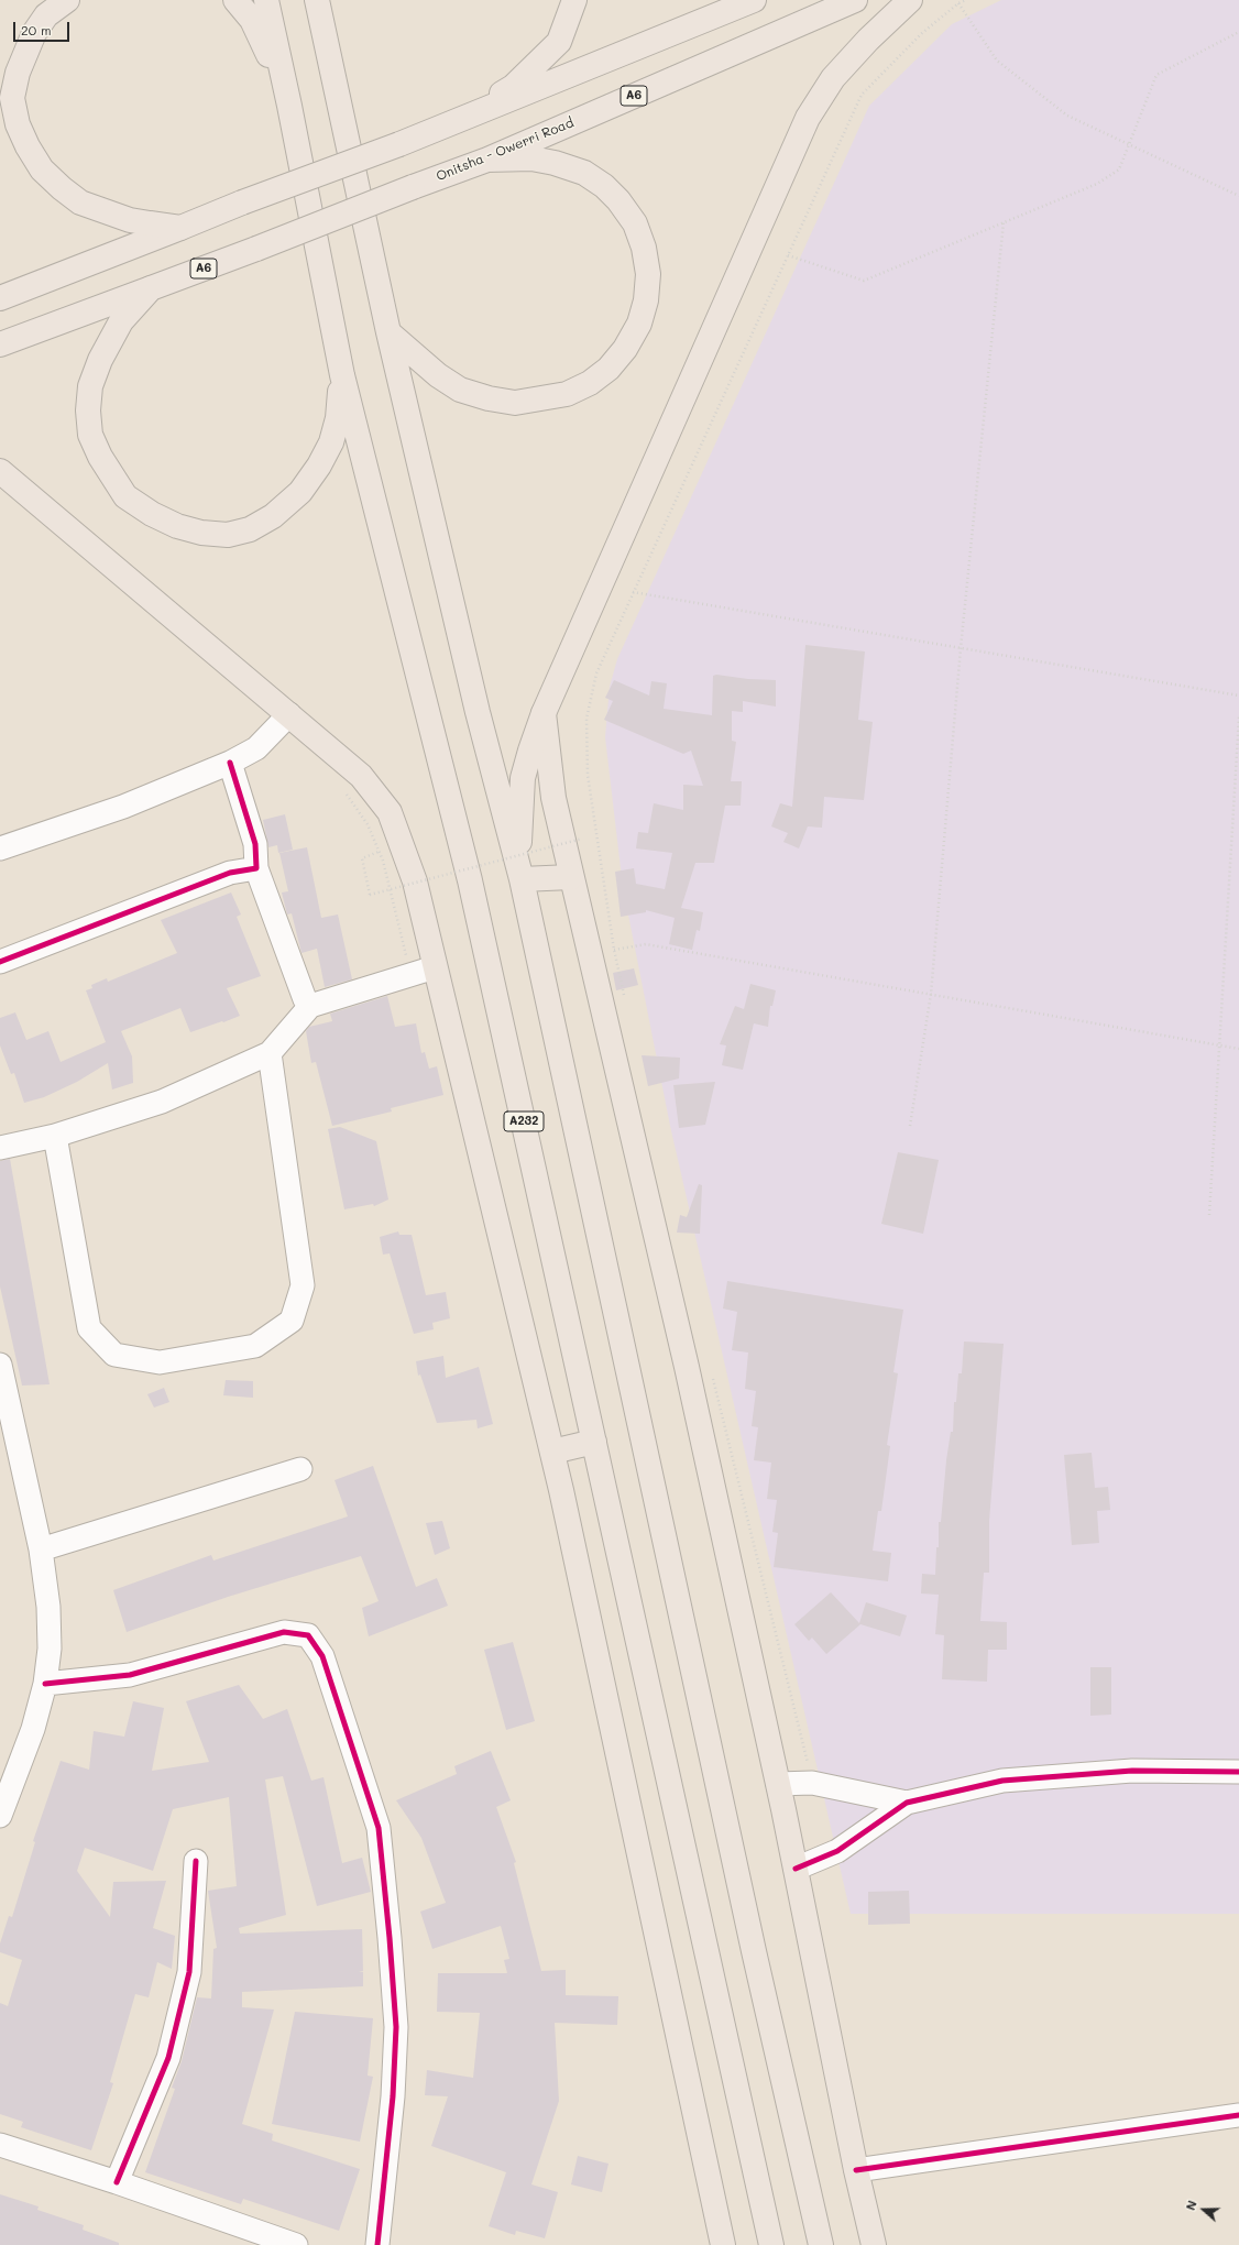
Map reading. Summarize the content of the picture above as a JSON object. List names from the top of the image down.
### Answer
{
  "streets": {
    "main road": ["A6", "Onitsha - Owerri Road", "A232"]
  },
  "scale_bar": "20 m",
  "north": "left"
}
